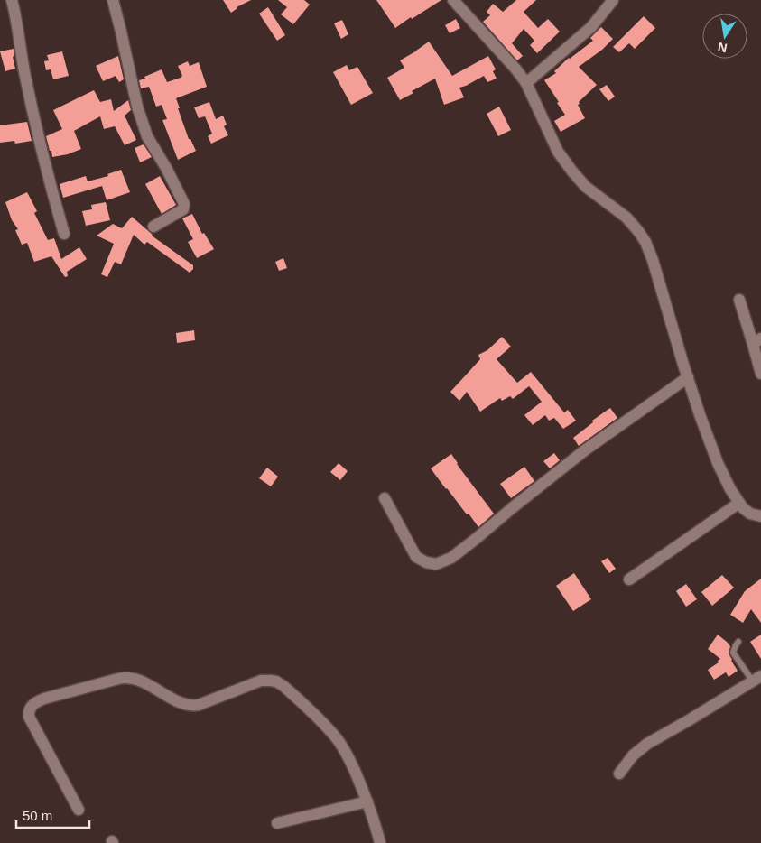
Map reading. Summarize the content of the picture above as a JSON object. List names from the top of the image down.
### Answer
{
  "scale_bar": "50 m",
  "north": "bottom"
}
